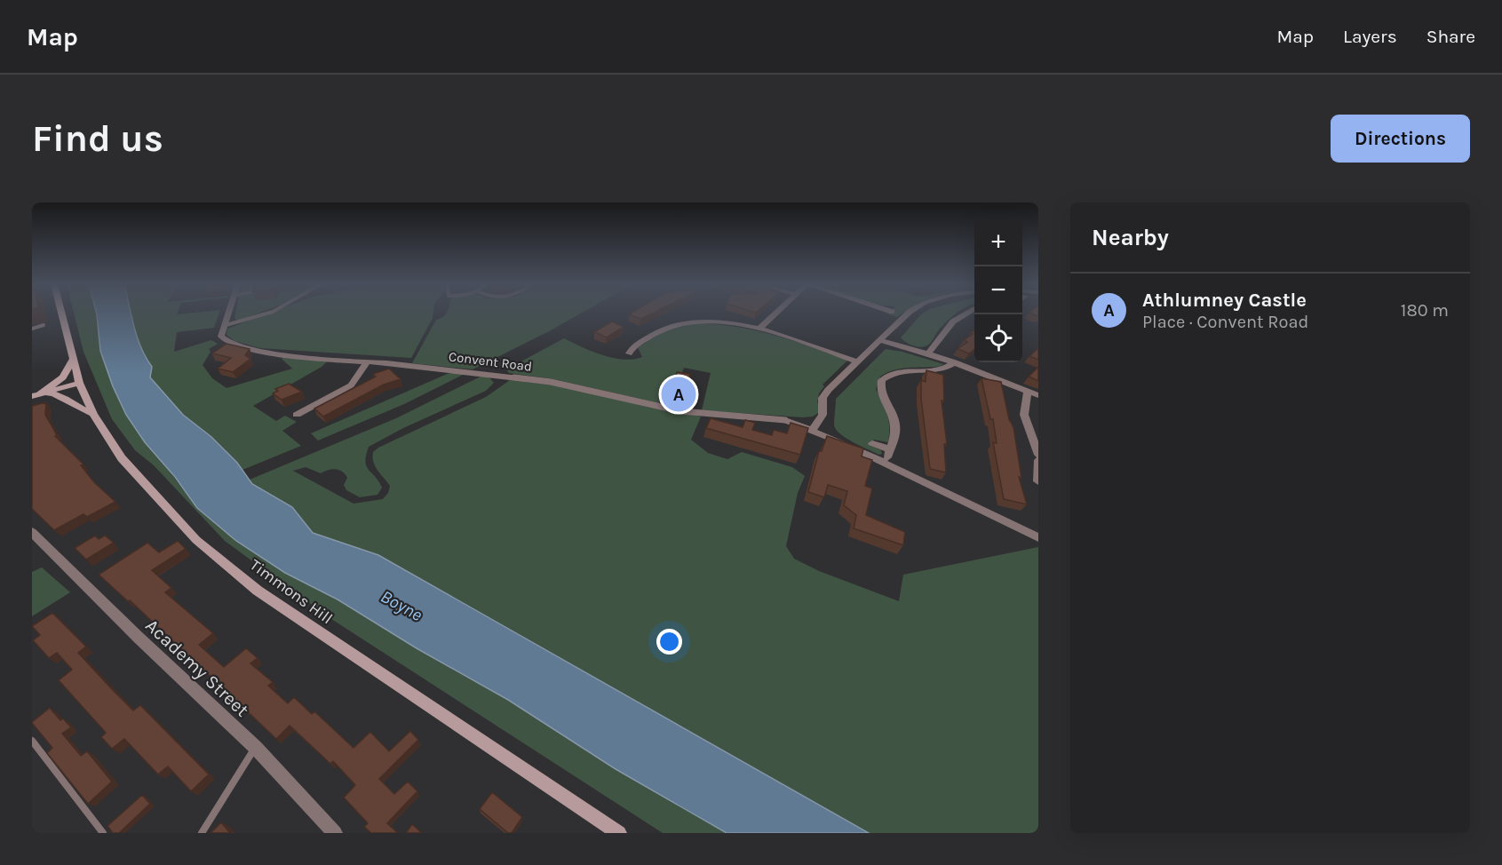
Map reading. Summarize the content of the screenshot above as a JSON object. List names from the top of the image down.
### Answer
{
  "streets": {
    "main road": ["Timmons Hill"],
    "street": ["Convent Road", "Academy Street"]
  },
  "water": ["Boyne"],
  "page": {
    "header": "Map",
    "nav": ["Map", "Layers", "Share"],
    "buttons": "Directions",
    "title": "Find us",
    "heading": "Nearby",
    "map_buttons": ["+", "−"],
    "list": [
      {
        "mark": "A",
        "name": "Athlumney Castle",
        "note": "Place · Convent Road",
        "value": "180 m"
      }
    ],
    "pins": "A"
  }
}
